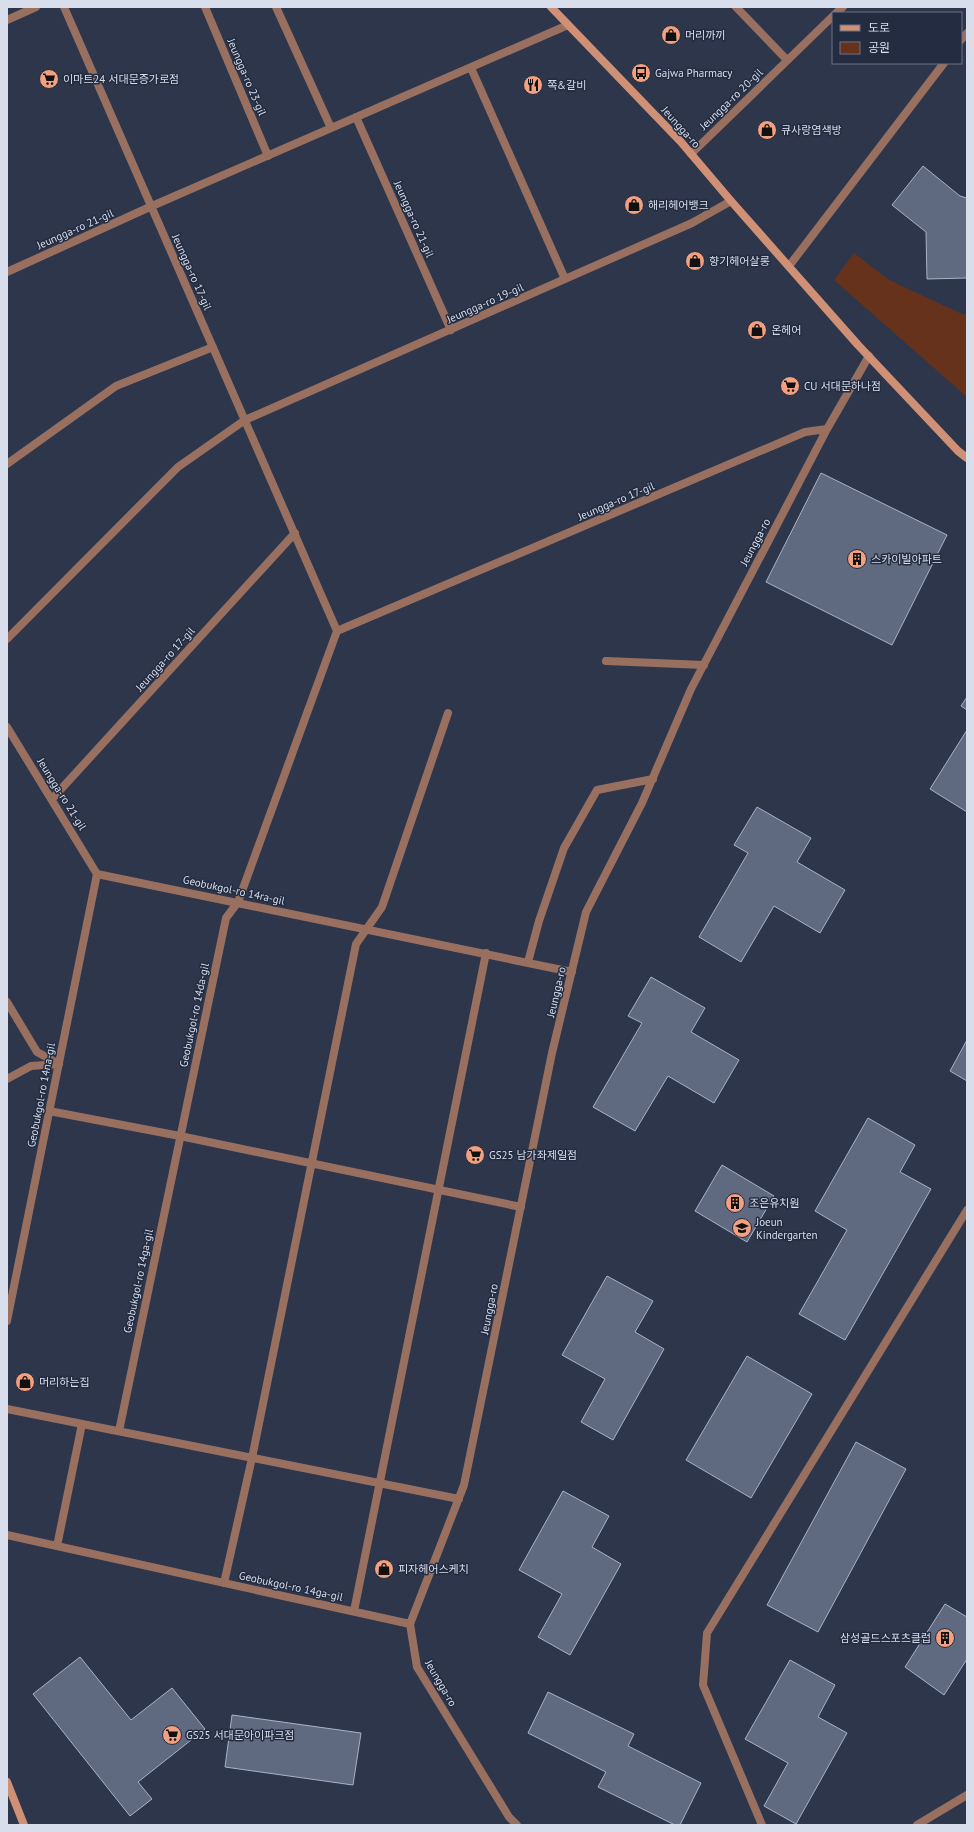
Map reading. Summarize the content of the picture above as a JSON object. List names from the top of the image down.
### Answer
{
  "streets": {
    "main road": ["Jeungga-ro"],
    "street": [
      "Jeungga-ro 23-gil",
      "Jeungga-ro 20-gil",
      "Jeungga-ro 21-gil",
      "Jeungga-ro 17-gil",
      "Jeungga-ro 19-gil",
      "Geobukgol-ro 14ra-gil",
      "Geobukgol-ro 14da-gil",
      "Geobukgol-ro 14na-gil",
      "Geobukgol-ro 14ga-gil"
    ]
  },
  "crossings": [
    ["Jeungga-ro 23-gil", "Jeungga-ro 21-gil"],
    ["Jeungga-ro 20-gil", "Jeungga-ro"],
    ["Jeungga-ro", "Jeungga-ro 21-gil"],
    ["Jeungga-ro", "Jeungga-ro 17-gil"],
    ["Jeungga-ro", "Jeungga-ro 19-gil"],
    ["Jeungga-ro", "Geobukgol-ro 14ra-gil"],
    ["Jeungga-ro", "Geobukgol-ro 14ga-gil"],
    ["Jeungga-ro 21-gil", "Jeungga-ro 17-gil"],
    ["Jeungga-ro 21-gil", "Jeungga-ro 19-gil"],
    ["Jeungga-ro 21-gil", "Geobukgol-ro 14ra-gil"],
    ["Jeungga-ro 21-gil", "Geobukgol-ro 14na-gil"],
    ["Jeungga-ro 17-gil", "Jeungga-ro 19-gil"],
    ["Geobukgol-ro 14ra-gil", "Geobukgol-ro 14da-gil"],
    ["Geobukgol-ro 14ra-gil", "Geobukgol-ro 14na-gil"],
    ["Geobukgol-ro 14da-gil", "Geobukgol-ro 14ga-gil"]
  ],
  "places": {
    "shop": [
      "머리까끼",
      "큐사랑염색방",
      "해리헤어뱅크",
      "향기헤어살롱",
      "온헤어",
      "머리하는집",
      "피자헤어스케치"
    ],
    "bus stop": ["Gajwa Pharmacy"],
    "supermarket": [
      "이마트24 서대문증가로점",
      "CU 서대문하나점",
      "GS25 남가좌제일점",
      "GS25 서대문아이파크점"
    ],
    "restaurant": ["쪽&갈비"],
    "building": ["스카이빌아파트", "조은유치원", "삼성골드스포츠클럽"],
    "school or university": ["Joeun Kindergarten"]
  },
  "legend": ["도로", "공원"]
}
